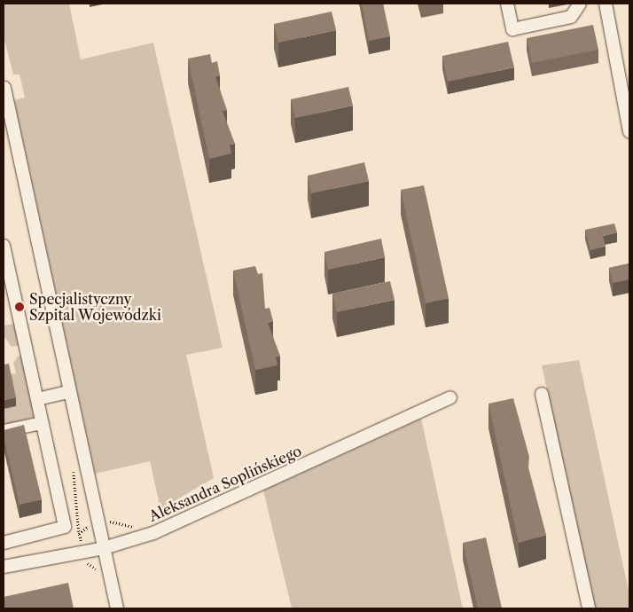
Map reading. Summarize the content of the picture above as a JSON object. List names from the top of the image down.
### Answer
{
  "streets": {
    "street": ["Aleksandra Soplińskiego"]
  },
  "places": ["Specjalistyczny Szpital Wojewódzki"]
}
